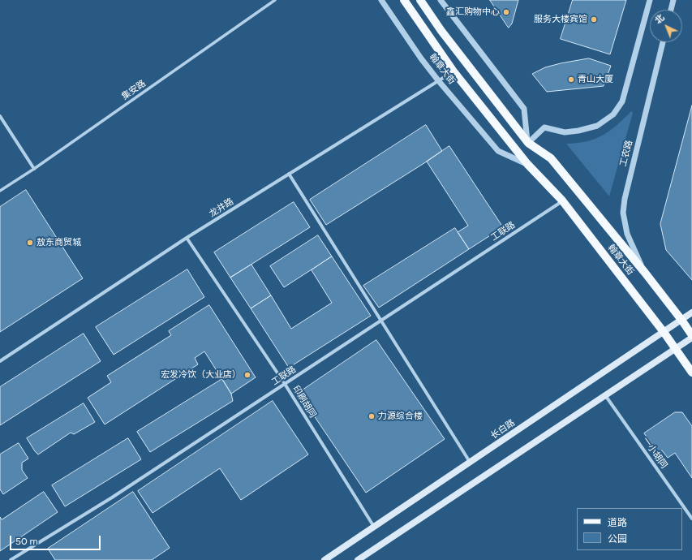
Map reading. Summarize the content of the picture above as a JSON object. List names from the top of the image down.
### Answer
{
  "streets": {
    "main road": ["翰章大街", "长白路"],
    "street": [
      "集安路",
      "工农路",
      "龙井路",
      "工联路",
      "印刷胡同",
      "一小胡同"
    ]
  },
  "crossings": [
    ["翰章大街", "工农路"],
    ["翰章大街", "龙井路"],
    ["翰章大街", "工联路"],
    ["翰章大街", "长白路"],
    ["龙井路", "印刷胡同"],
    ["工联路", "印刷胡同"],
    ["印刷胡同", "长白路"]
  ],
  "places": [
    "鑫汇购物中心",
    "服务大楼宾馆",
    "青山大厦",
    "敖东商贸城",
    "宏发冷饮（大业店）",
    "力源综合楼"
  ],
  "legend": ["道路", "公园"],
  "scale_bar": "50 m",
  "north": "top left"
}
